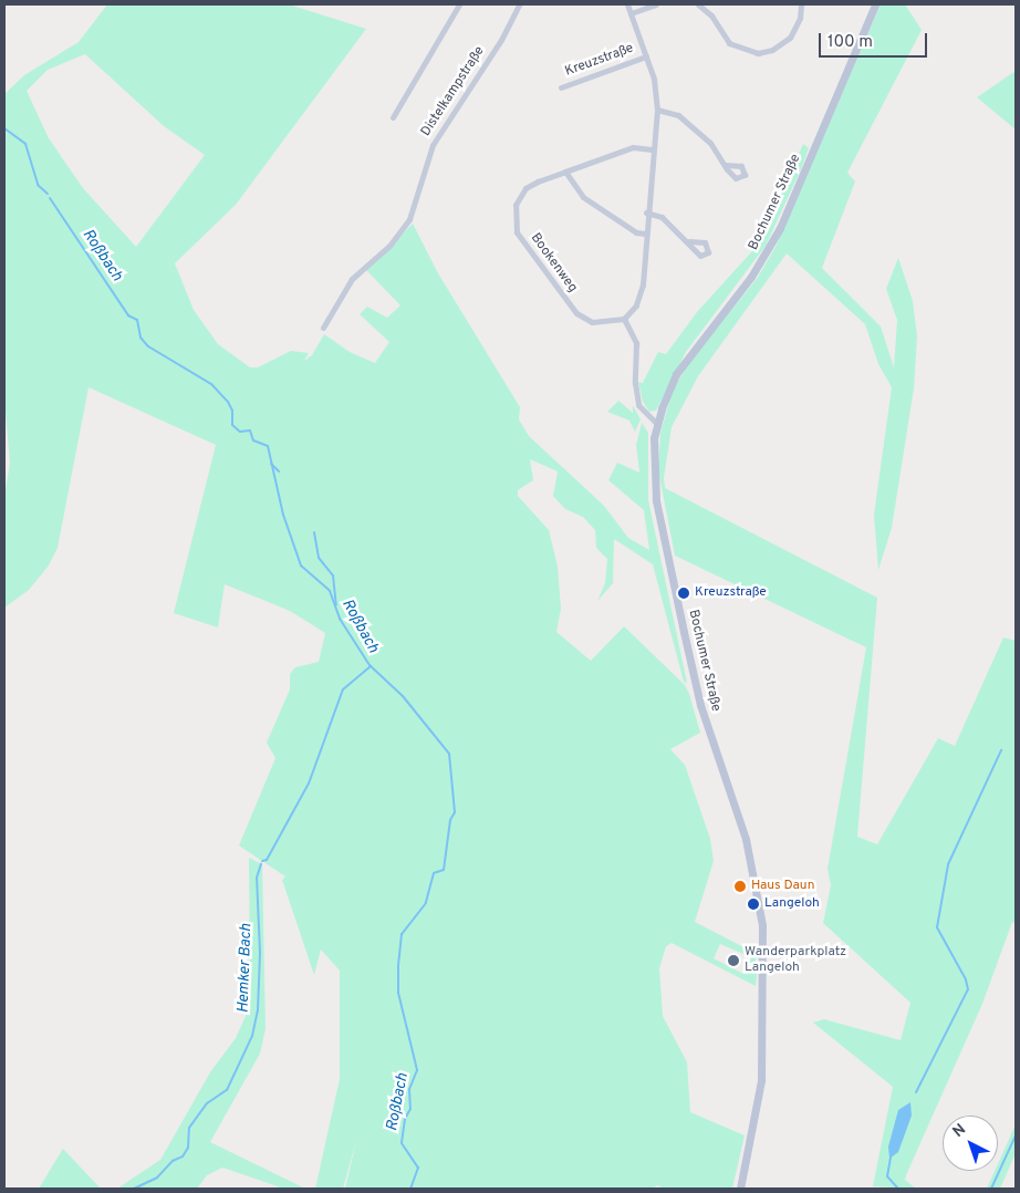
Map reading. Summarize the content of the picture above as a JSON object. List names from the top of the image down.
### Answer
{
  "streets": {
    "main road": ["Bochumer Straße"],
    "street": ["Kreuzstraße", "Distelkampstraße", "Bookenweg"]
  },
  "crossings": [
    ["Kreuzstraße", "Bookenweg"]
  ],
  "water": ["Roßbach", "Hemker Bach"],
  "places": [
    "Kreuzstraße",
    "Haus Daun",
    "Langeloh",
    "Wanderparkplatz Langeloh"
  ],
  "scale_bar": "100 m",
  "north": "top left"
}
